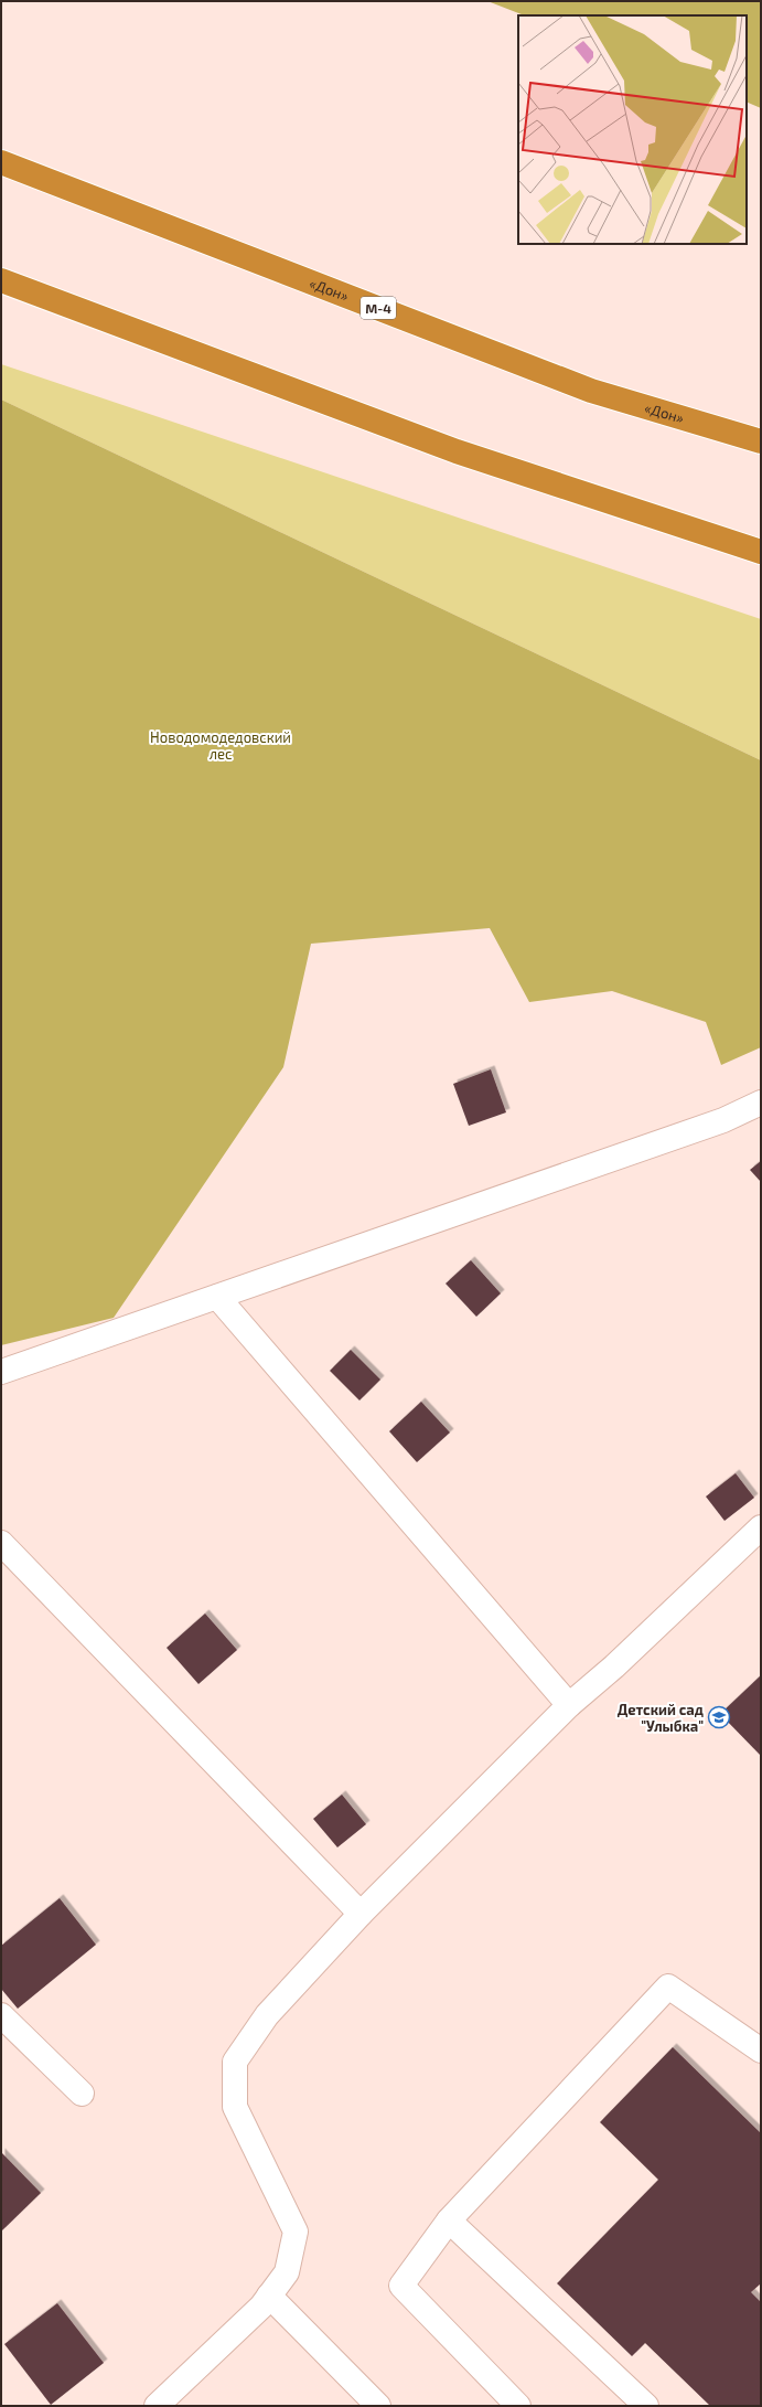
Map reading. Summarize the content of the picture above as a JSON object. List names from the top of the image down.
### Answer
{
  "streets": {
    "highway": ["«Дон»", "М-4"]
  },
  "parks": ["Новодомодедовский лес"],
  "places": {
    "school or university": ["Детский сад \"Улыбка\""]
  }
}
